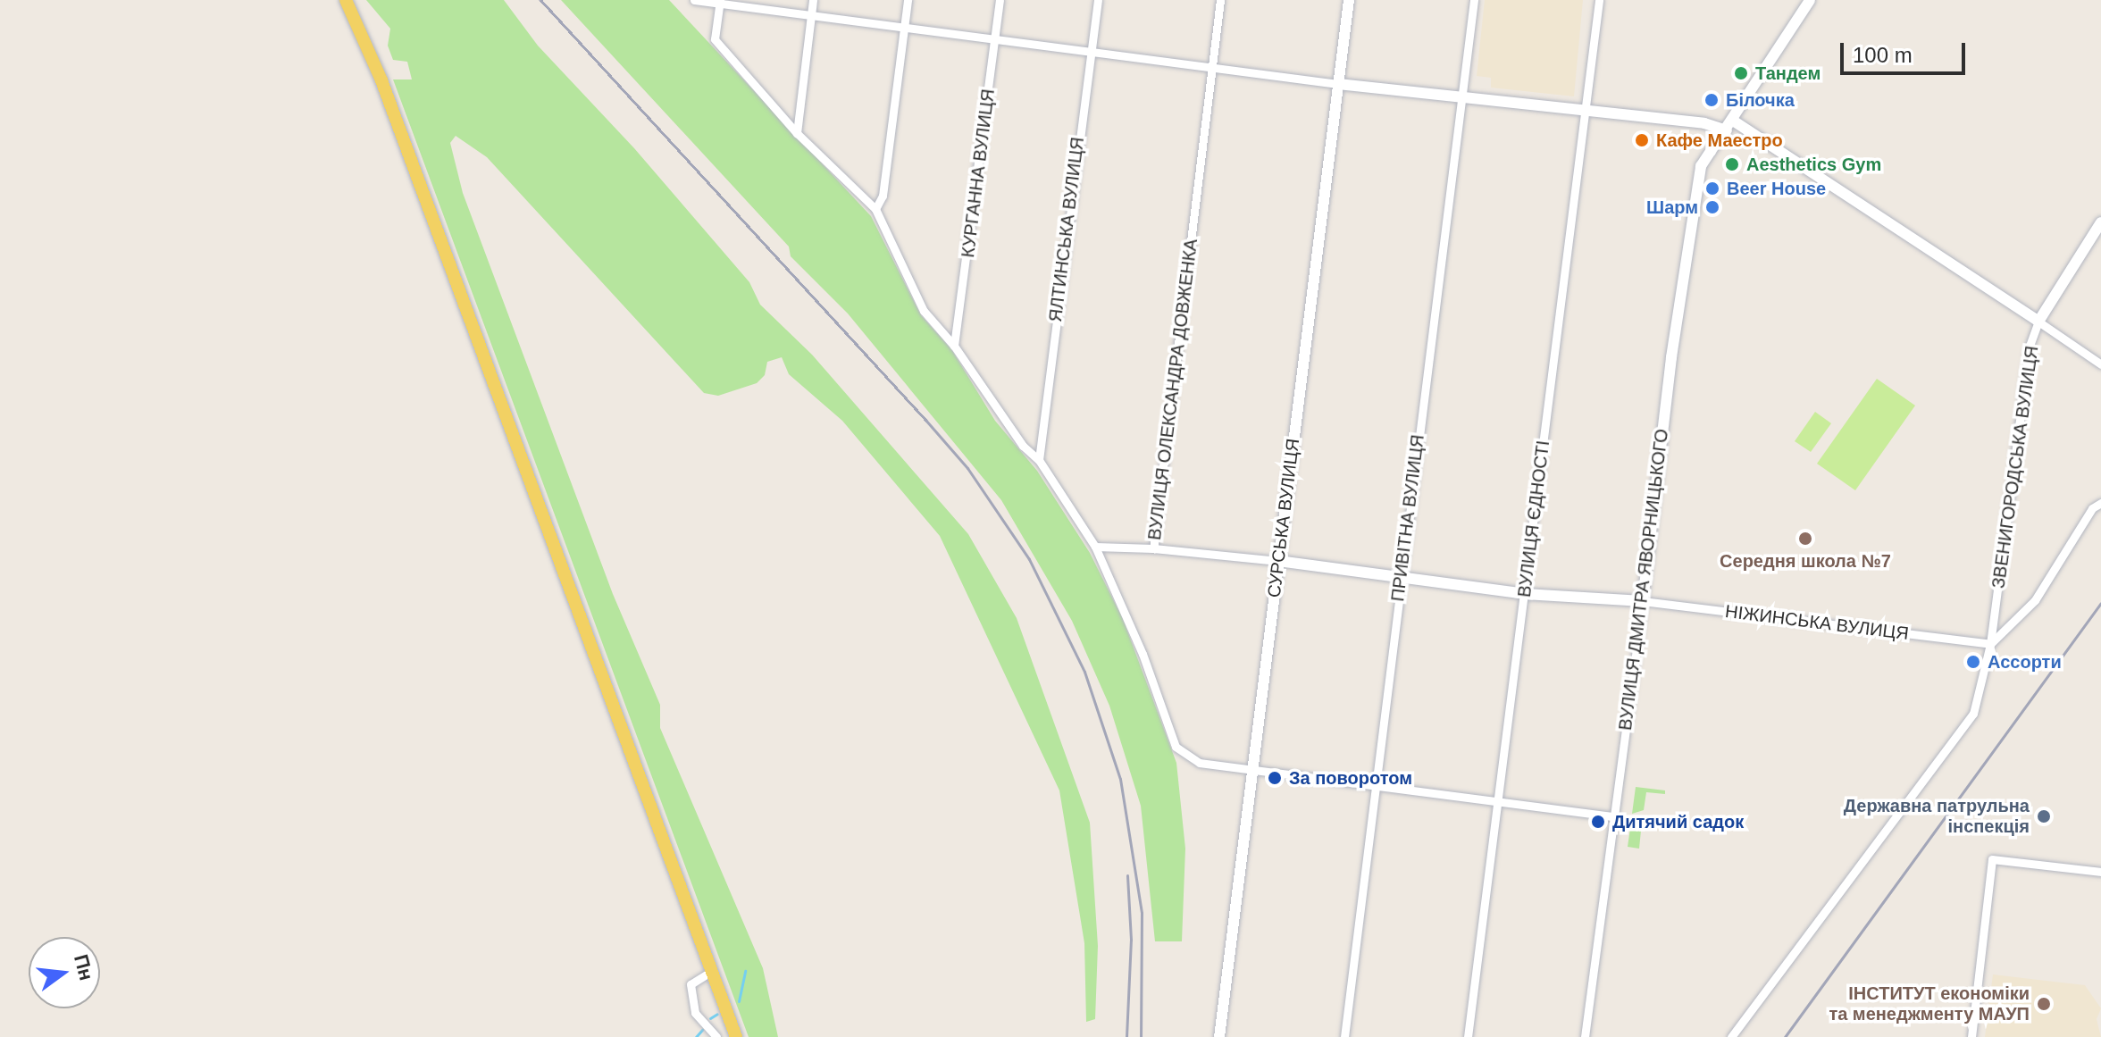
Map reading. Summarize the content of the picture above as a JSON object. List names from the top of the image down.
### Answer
{
  "streets": {
    "street": [
      "КУРГАННА ВУЛИЦЯ",
      "ЯЛТИНСЬКА ВУЛИЦЯ",
      "ВУЛИЦЯ ОЛЕКСАНДРА ДОВЖЕНКА",
      "ЗВЕНИГОРОДСЬКА ВУЛИЦЯ",
      "СУРСЬКА ВУЛИЦЯ",
      "ПРИВІТНА ВУЛИЦЯ",
      "ВУЛИЦЯ ЄДНОСТІ",
      "ВУЛИЦЯ ДМИТРА ЯВОРНИЦЬКОГО",
      "НІЖИНСЬКА ВУЛИЦЯ"
    ]
  },
  "crossings": [
    ["ЗВЕНИГОРОДСЬКА ВУЛИЦЯ", "НІЖИНСЬКА ВУЛИЦЯ"],
    ["ВУЛИЦЯ ДМИТРА ЯВОРНИЦЬКОГО", "НІЖИНСЬКА ВУЛИЦЯ"]
  ],
  "places": [
    "Тандем",
    "Білочка",
    "Кафе Маестро",
    "Aesthetics Gym",
    "Beer House",
    "Шарм",
    "Середня школа №7",
    "Ассорти",
    "За поворотом",
    "Державна патрульна інспекція",
    "Дитячий садок",
    "ІНСТИТУТ економіки та менеджменту МАУП"
  ],
  "scale_bar": "100 m",
  "north": "right"
}
